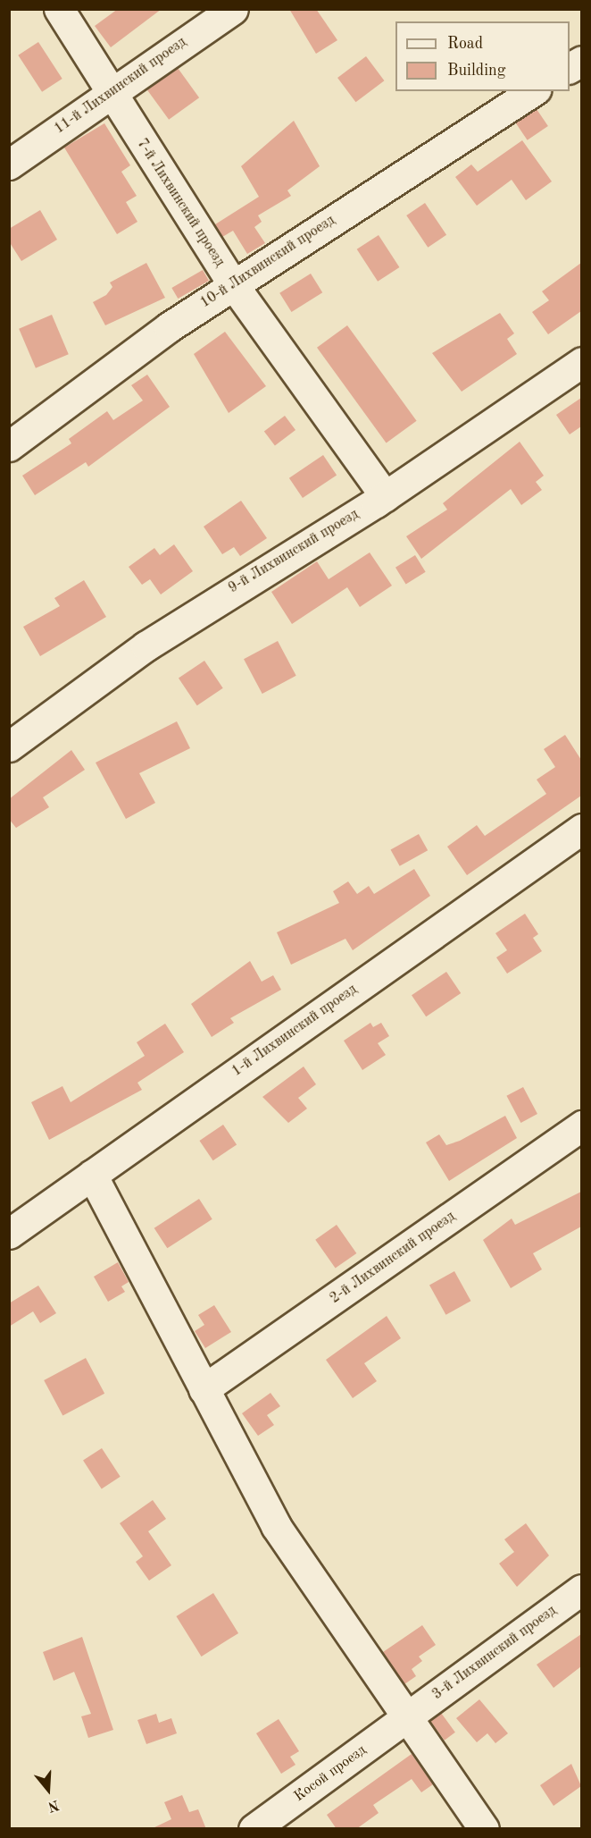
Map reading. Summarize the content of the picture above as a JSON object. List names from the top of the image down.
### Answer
{
  "streets": {
    "street": [
      "11-й Лихвинский проезд",
      "7-й Лихвинский проезд",
      "10-й Лихвинский проезд",
      "9-й Лихвинский проезд",
      "1-й Лихвинский проезд",
      "2-й Лихвинский проезд",
      "3-й Лихвинский проезд",
      "Косой проезд"
    ]
  },
  "crossings": [
    ["11-й Лихвинский проезд", "7-й Лихвинский проезд"],
    ["7-й Лихвинский проезд", "10-й Лихвинский проезд"],
    ["7-й Лихвинский проезд", "9-й Лихвинский проезд"],
    ["3-й Лихвинский проезд", "Косой проезд"]
  ],
  "legend": ["Road", "Building"],
  "north": "bottom"
}
